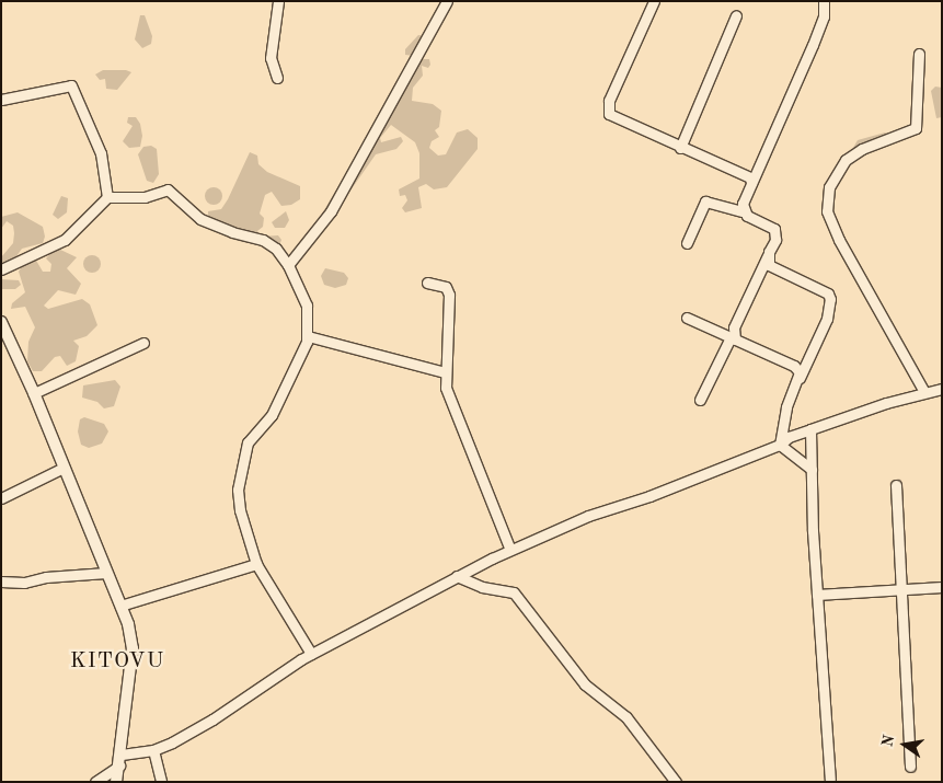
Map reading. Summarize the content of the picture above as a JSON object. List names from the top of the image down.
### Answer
{
  "districts": ["KITOVU"],
  "north": "left"
}
